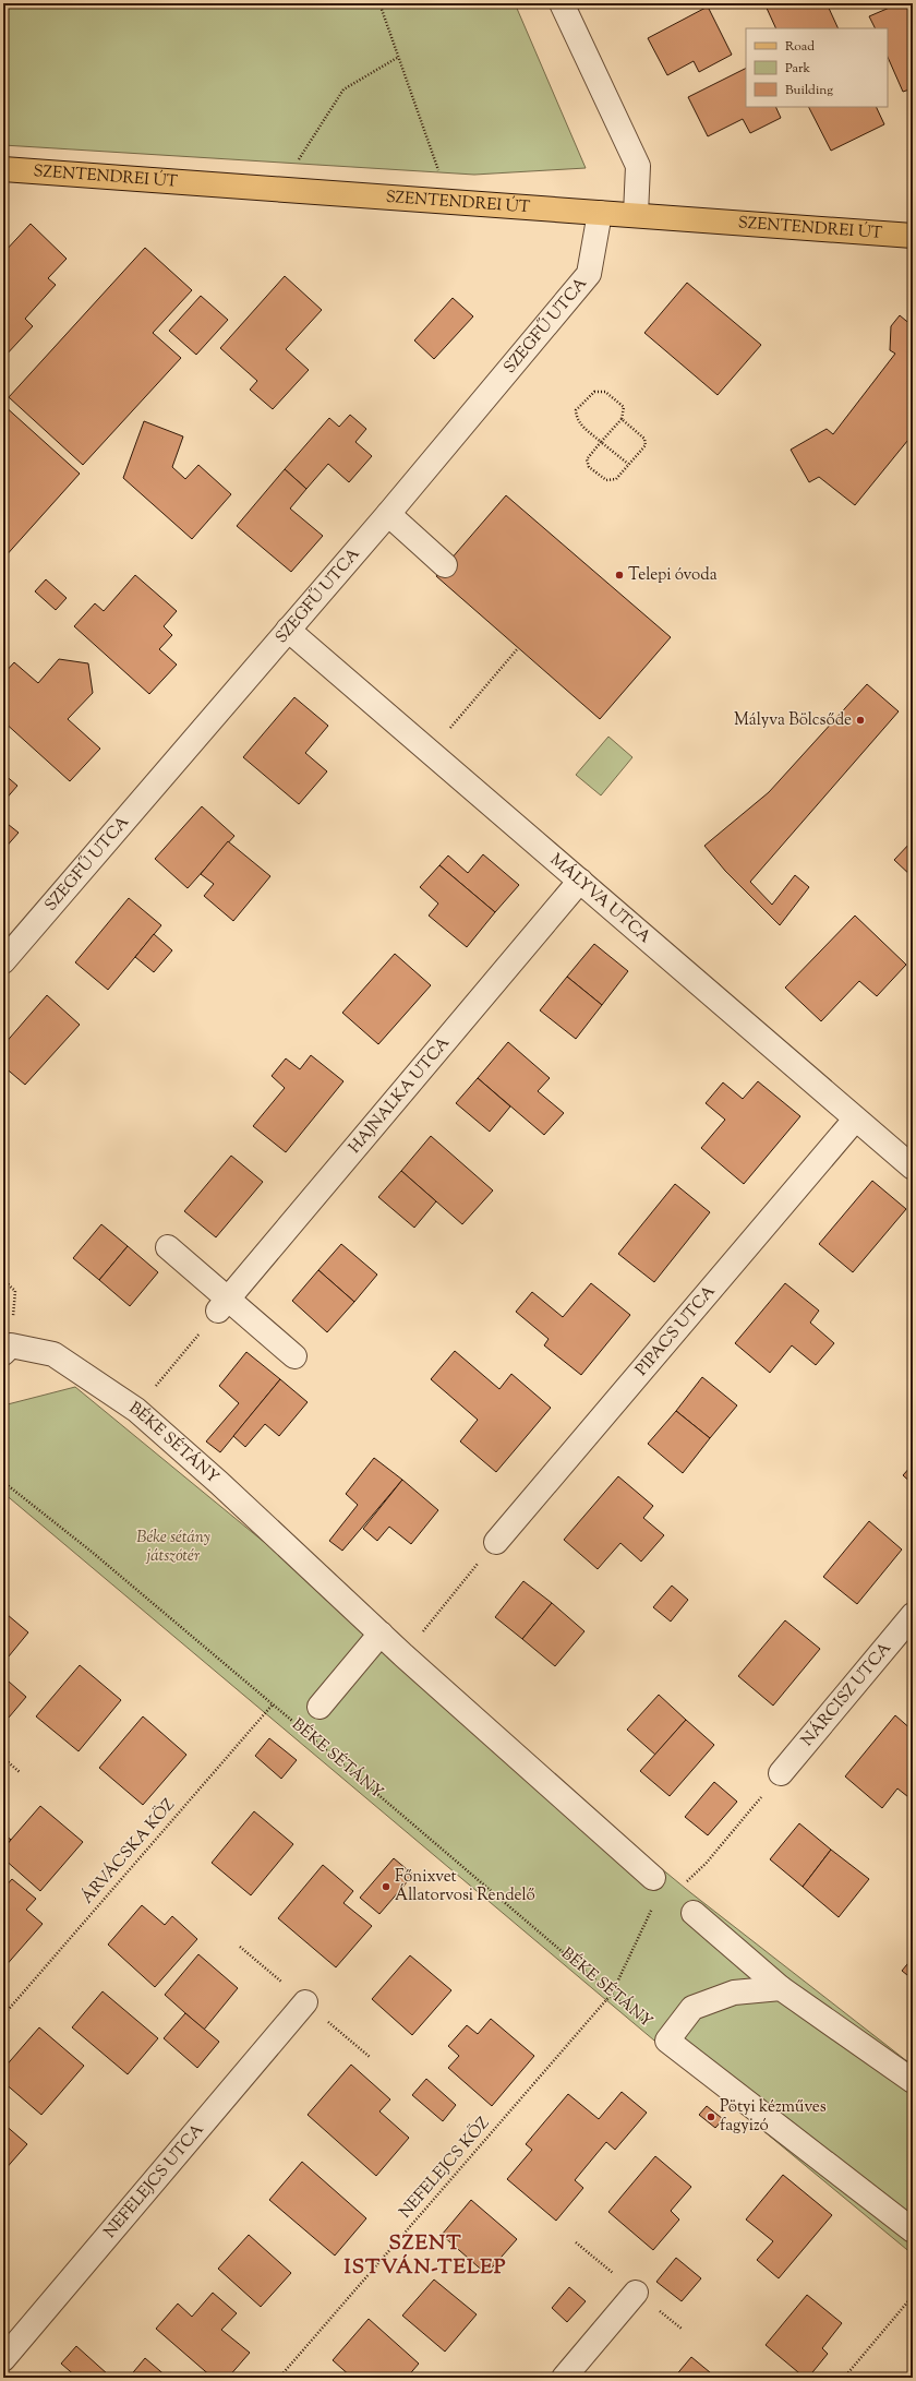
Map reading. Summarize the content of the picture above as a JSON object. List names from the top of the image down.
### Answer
{
  "streets": {
    "main road": ["SZENTENDREI ÚT"],
    "street": [
      "SZEGFŰ UTCA",
      "MÁLYVA UTCA",
      "HAJNALKA UTCA",
      "PIPACS UTCA",
      "BÉKE SÉTÁNY",
      "NÁRCISZ UTCA",
      "NEFELEJCS UTCA"
    ],
    "path": ["ÁRVÁCSKA KÖZ", "NEFELEJCS KÖZ"]
  },
  "crossings": [
    ["SZENTENDREI ÚT", "SZEGFŰ UTCA"],
    ["SZEGFŰ UTCA", "MÁLYVA UTCA"],
    ["MÁLYVA UTCA", "HAJNALKA UTCA"],
    ["MÁLYVA UTCA", "PIPACS UTCA"],
    ["BÉKE SÉTÁNY", "ÁRVÁCSKA KÖZ"],
    ["BÉKE SÉTÁNY", "NEFELEJCS KÖZ"]
  ],
  "districts": ["SZENT ISTVÁN-TELEP"],
  "parks": ["Béke sétány játszótér"],
  "places": [
    "Telepi óvoda",
    "Mályva Bölcsőde",
    "Főnixvet Állatorvosi Rendelő",
    "Pötyi kézműves fagyizó"
  ],
  "legend": ["Road", "Park", "Building"]
}
